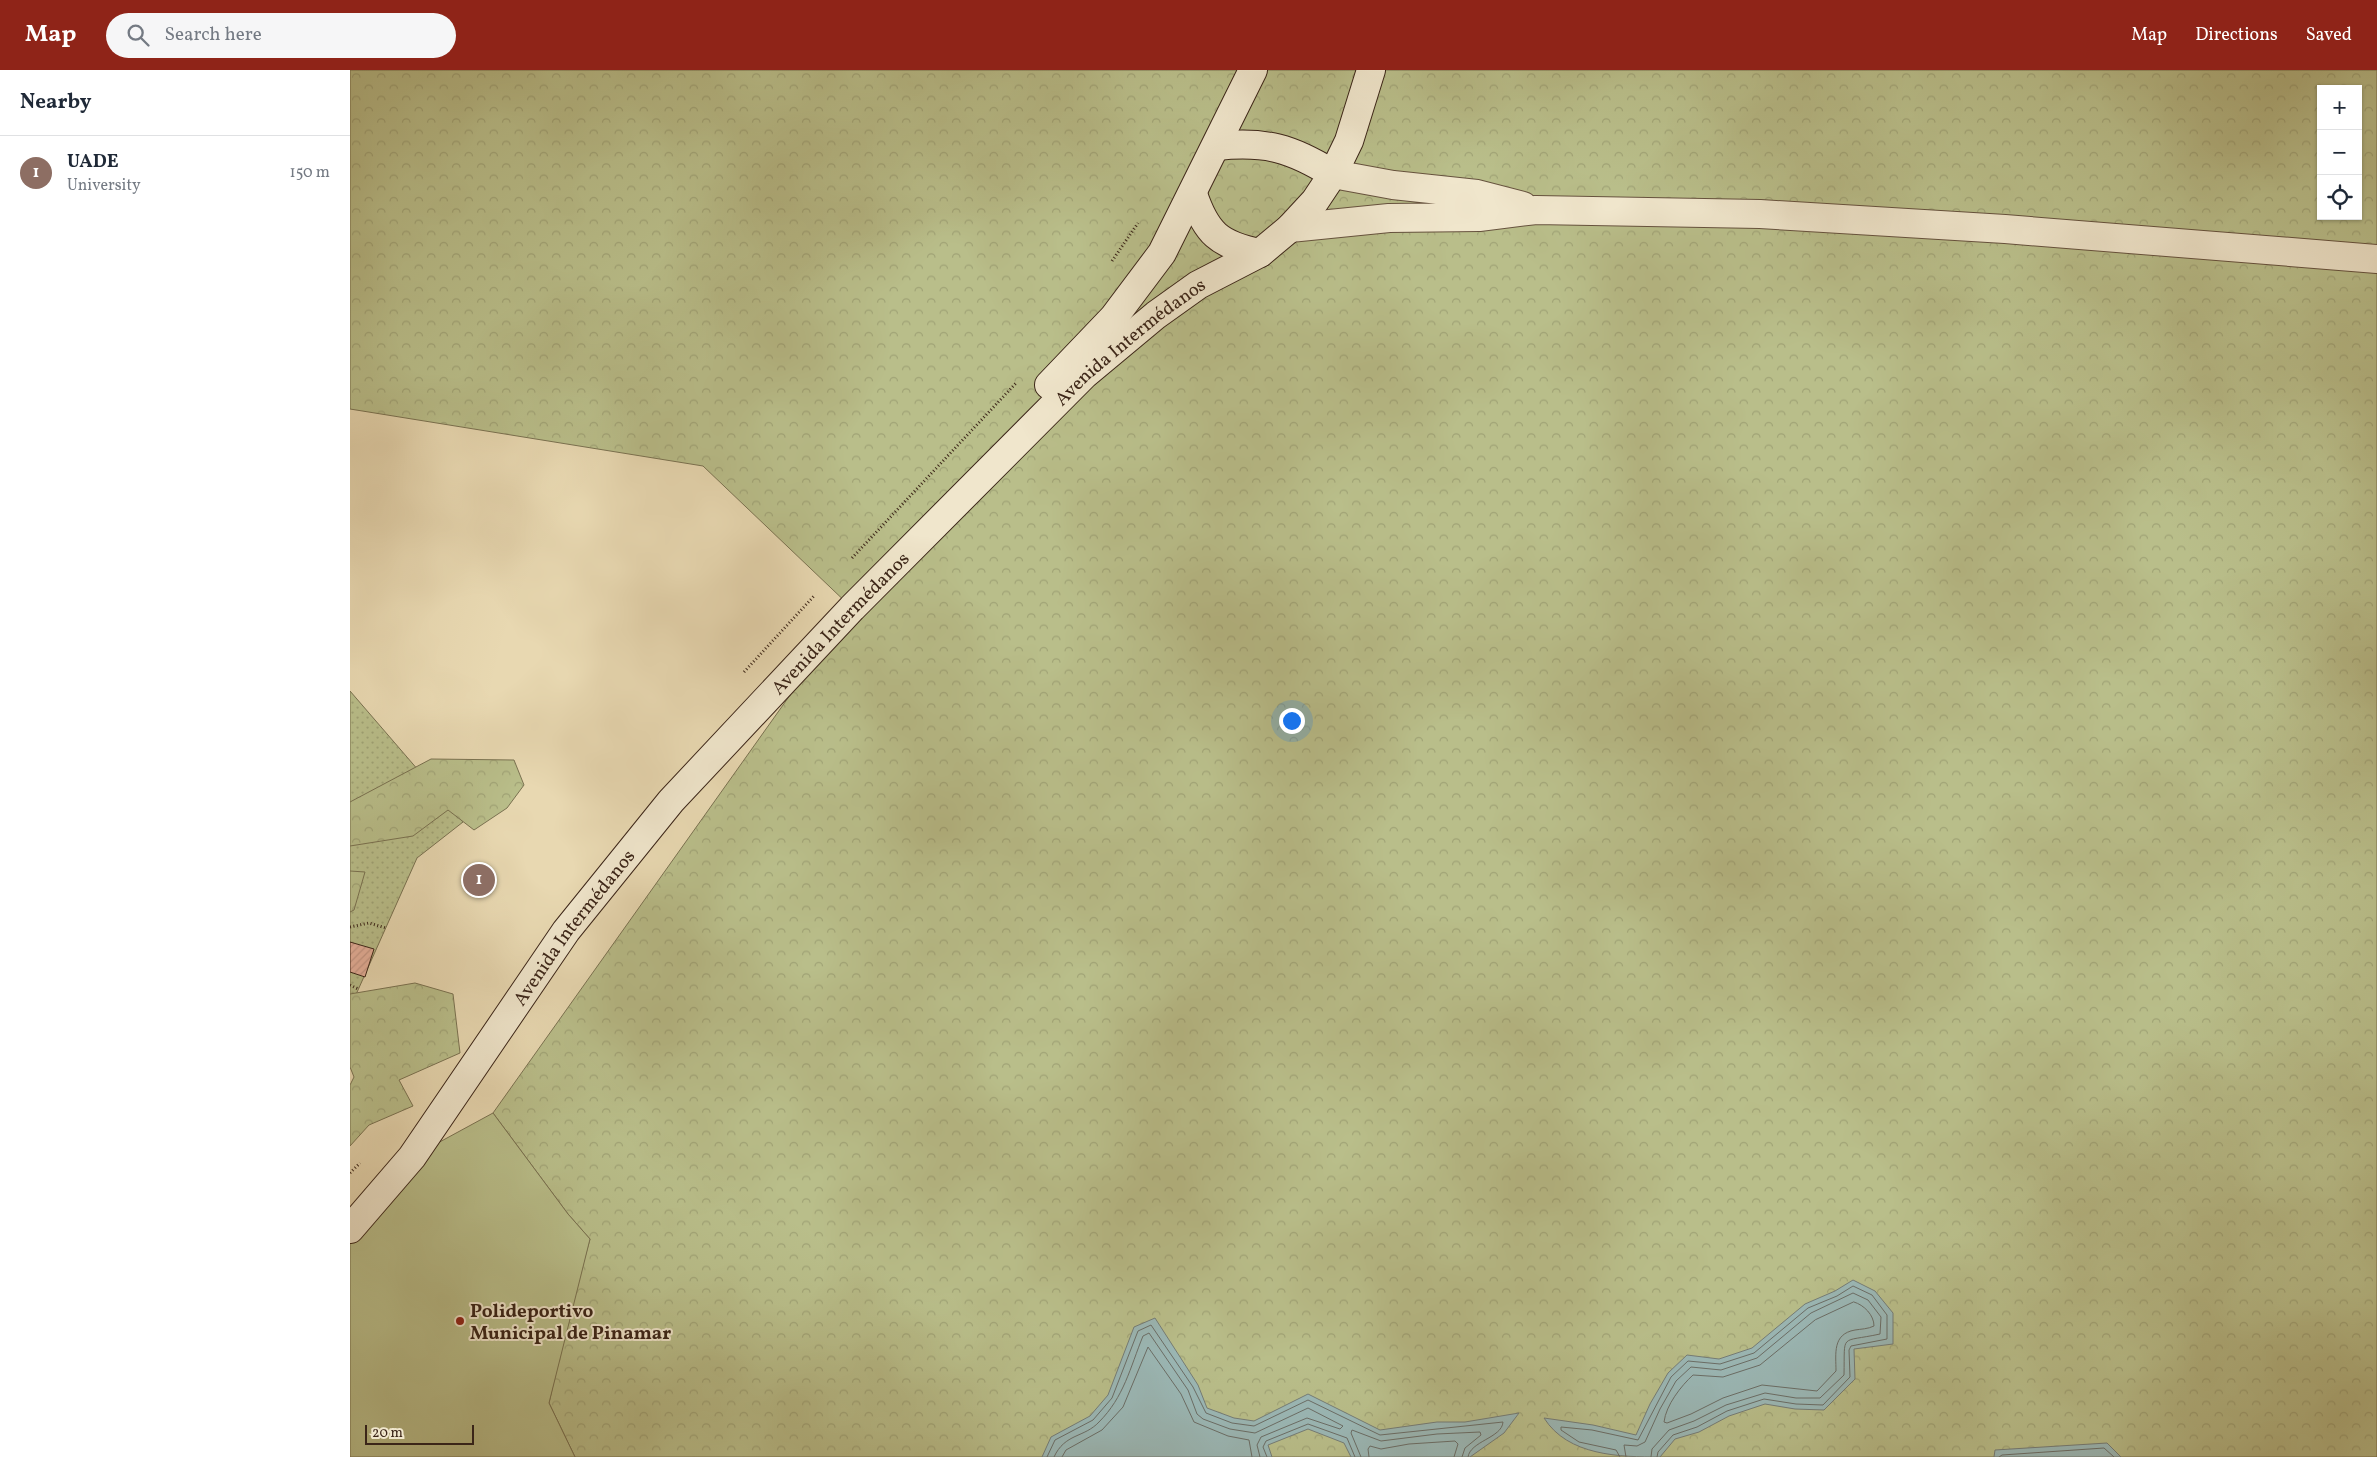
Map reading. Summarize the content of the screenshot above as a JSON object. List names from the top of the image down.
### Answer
{
  "streets": {
    "main road": ["Avenida Intermédanos"]
  },
  "places": ["Polideportivo Municipal de Pinamar"],
  "scale_bar": "20 m",
  "page": {
    "header": "Map",
    "search": "Search here",
    "nav": ["Map", "Directions", "Saved"],
    "heading": "Nearby",
    "map_buttons": ["+", "−"],
    "list": [
      {
        "mark": "1",
        "name": "UADE",
        "note": "University",
        "value": "150 m"
      }
    ],
    "pins": "1",
    "scale": "20 m"
  }
}
